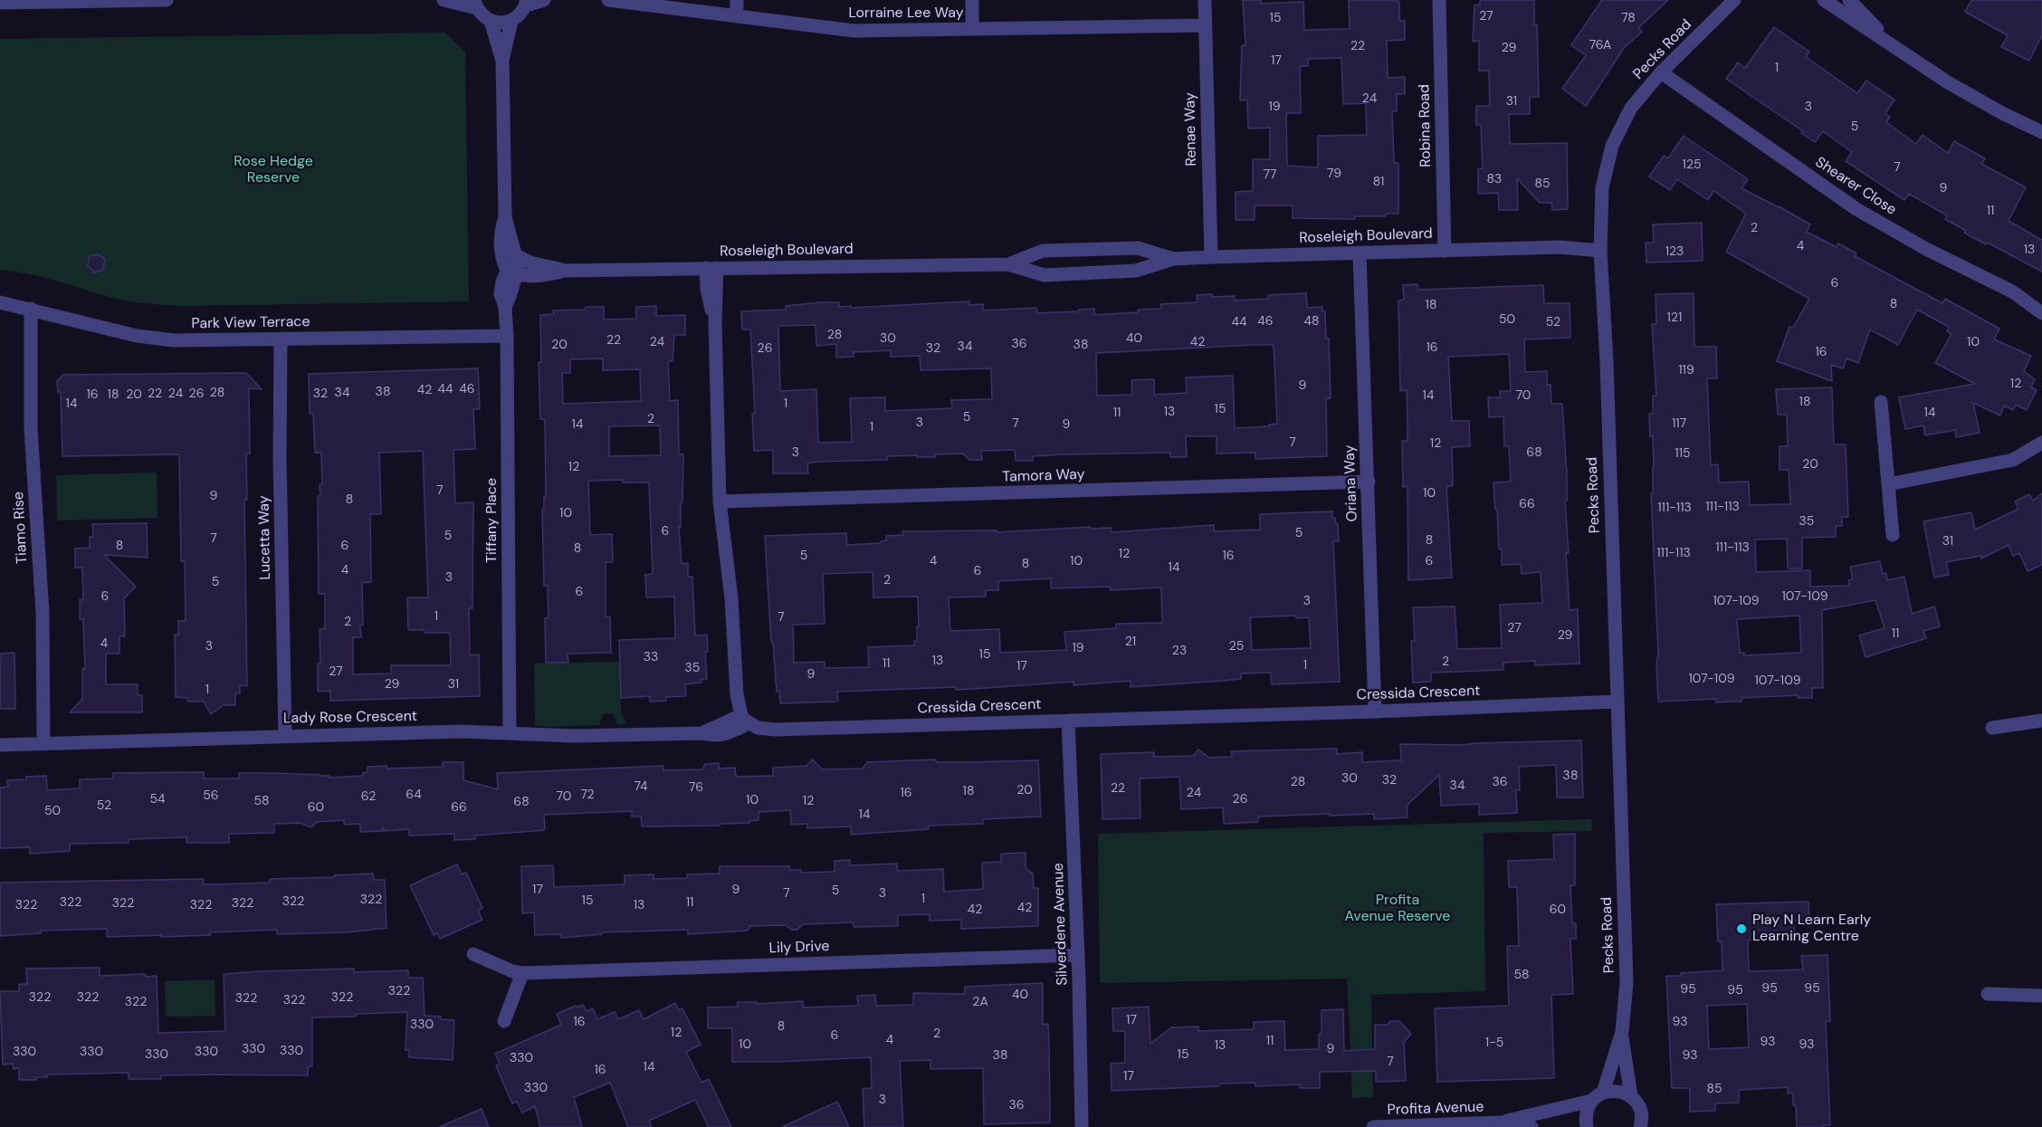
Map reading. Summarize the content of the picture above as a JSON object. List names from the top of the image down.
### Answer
{
  "streets": {
    "street": [
      "Lorraine Lee Way",
      "Pecks Road",
      "Robina Road",
      "Renae Way",
      "Shearer Close",
      "Roseleigh Boulevard",
      "Park View Terrace",
      "Tamora Way",
      "Oriana Way",
      "Tiffany Place",
      "Tiamo Rise",
      "Lucetta Way",
      "Cressida Crescent",
      "Lady Rose Crescent",
      "Silverdene Avenue",
      "Lily Drive",
      "Profita Avenue"
    ]
  },
  "crossings": [
    ["Lorraine Lee Way", "Renae Way"],
    ["Pecks Road", "Shearer Close"],
    ["Pecks Road", "Roseleigh Boulevard"],
    ["Pecks Road", "Cressida Crescent"],
    ["Pecks Road", "Profita Avenue"],
    ["Robina Road", "Roseleigh Boulevard"],
    ["Renae Way", "Roseleigh Boulevard"],
    ["Roseleigh Boulevard", "Oriana Way"],
    ["Roseleigh Boulevard", "Tiffany Place"],
    ["Park View Terrace", "Tiffany Place"],
    ["Park View Terrace", "Tiamo Rise"],
    ["Park View Terrace", "Lucetta Way"],
    ["Tamora Way", "Oriana Way"],
    ["Oriana Way", "Cressida Crescent"],
    ["Tiffany Place", "Lady Rose Crescent"],
    ["Tiamo Rise", "Lady Rose Crescent"],
    ["Lucetta Way", "Lady Rose Crescent"],
    ["Cressida Crescent", "Lady Rose Crescent"],
    ["Cressida Crescent", "Silverdene Avenue"],
    ["Silverdene Avenue", "Lily Drive"]
  ],
  "parks": ["Rose Hedge Reserve", "Profita Avenue Reserve"],
  "places": ["Play N Learn Early Learning Centre"],
  "house_numbers": [
    "27",
    "15",
    "78",
    "76A",
    "22",
    "29",
    "17",
    "1",
    "24",
    "31",
    "19",
    "3",
    "5",
    "125",
    "7",
    "79",
    "77",
    "83",
    "81",
    "85",
    "9",
    "11",
    "2",
    "4",
    "13",
    "123",
    "6",
    "8",
    "18",
    "121",
    "50",
    "46",
    "48",
    "44",
    "52",
    "28",
    "30",
    "40",
    "22",
    "24",
    "42",
    "10",
    "36",
    "20",
    "38",
    "34",
    "16",
    "26",
    "32",
    "16",
    "119",
    "12",
    "9",
    "44",
    "46",
    "42",
    "38",
    "28",
    "34",
    "22",
    "24",
    "26",
    "32",
    "16",
    "18",
    "20",
    "14",
    "70",
    "18",
    "14",
    "1",
    "15",
    "13",
    "11",
    "14",
    "5",
    "2",
    "3",
    "7",
    "117",
    "14",
    "9",
    "1",
    "7",
    "12",
    "3",
    "68",
    "115",
    "20",
    "12",
    "7",
    "10",
    "9",
    "8",
    "66",
    "111-113",
    "111-113",
    "10",
    "35",
    "6",
    "5",
    "5",
    "7",
    "8",
    "31",
    "8",
    "6",
    "111-113",
    "8",
    "111-113",
    "12",
    "5",
    "16",
    "4",
    "10",
    "6",
    "8",
    "14",
    "4",
    "6",
    "3",
    "2",
    "5",
    "6",
    "6",
    "107-109",
    "3",
    "107-109",
    "1",
    "7",
    "2",
    "27",
    "11",
    "29",
    "21",
    "4",
    "3",
    "25",
    "19",
    "23",
    "15",
    "33",
    "13",
    "2",
    "11",
    "1",
    "17",
    "35",
    "27",
    "9",
    "107-109",
    "107-109",
    "29",
    "31",
    "1",
    "38",
    "30",
    "32",
    "28",
    "36",
    "34",
    "74",
    "76",
    "22",
    "20",
    "18",
    "16",
    "24",
    "64",
    "72",
    "56",
    "62",
    "70",
    "54",
    "26",
    "10",
    "58",
    "12",
    "68",
    "52",
    "60",
    "66",
    "50",
    "14",
    "17",
    "9",
    "5",
    "7",
    "3",
    "1",
    "322",
    "15",
    "322",
    "322",
    "11",
    "322",
    "322",
    "322",
    "322",
    "13",
    "42",
    "42",
    "60",
    "58",
    "95",
    "95",
    "95",
    "95",
    "322",
    "40",
    "322",
    "322",
    "322",
    "322",
    "322",
    "322",
    "2A",
    "17",
    "16",
    "93",
    "330",
    "8",
    "12",
    "2",
    "6",
    "4",
    "11",
    "93",
    "1-5",
    "10",
    "93",
    "13",
    "330",
    "9",
    "330",
    "330",
    "330",
    "330",
    "330",
    "15",
    "38",
    "93",
    "330",
    "7",
    "14",
    "16",
    "17",
    "330",
    "85",
    "3",
    "36"
  ]
}
